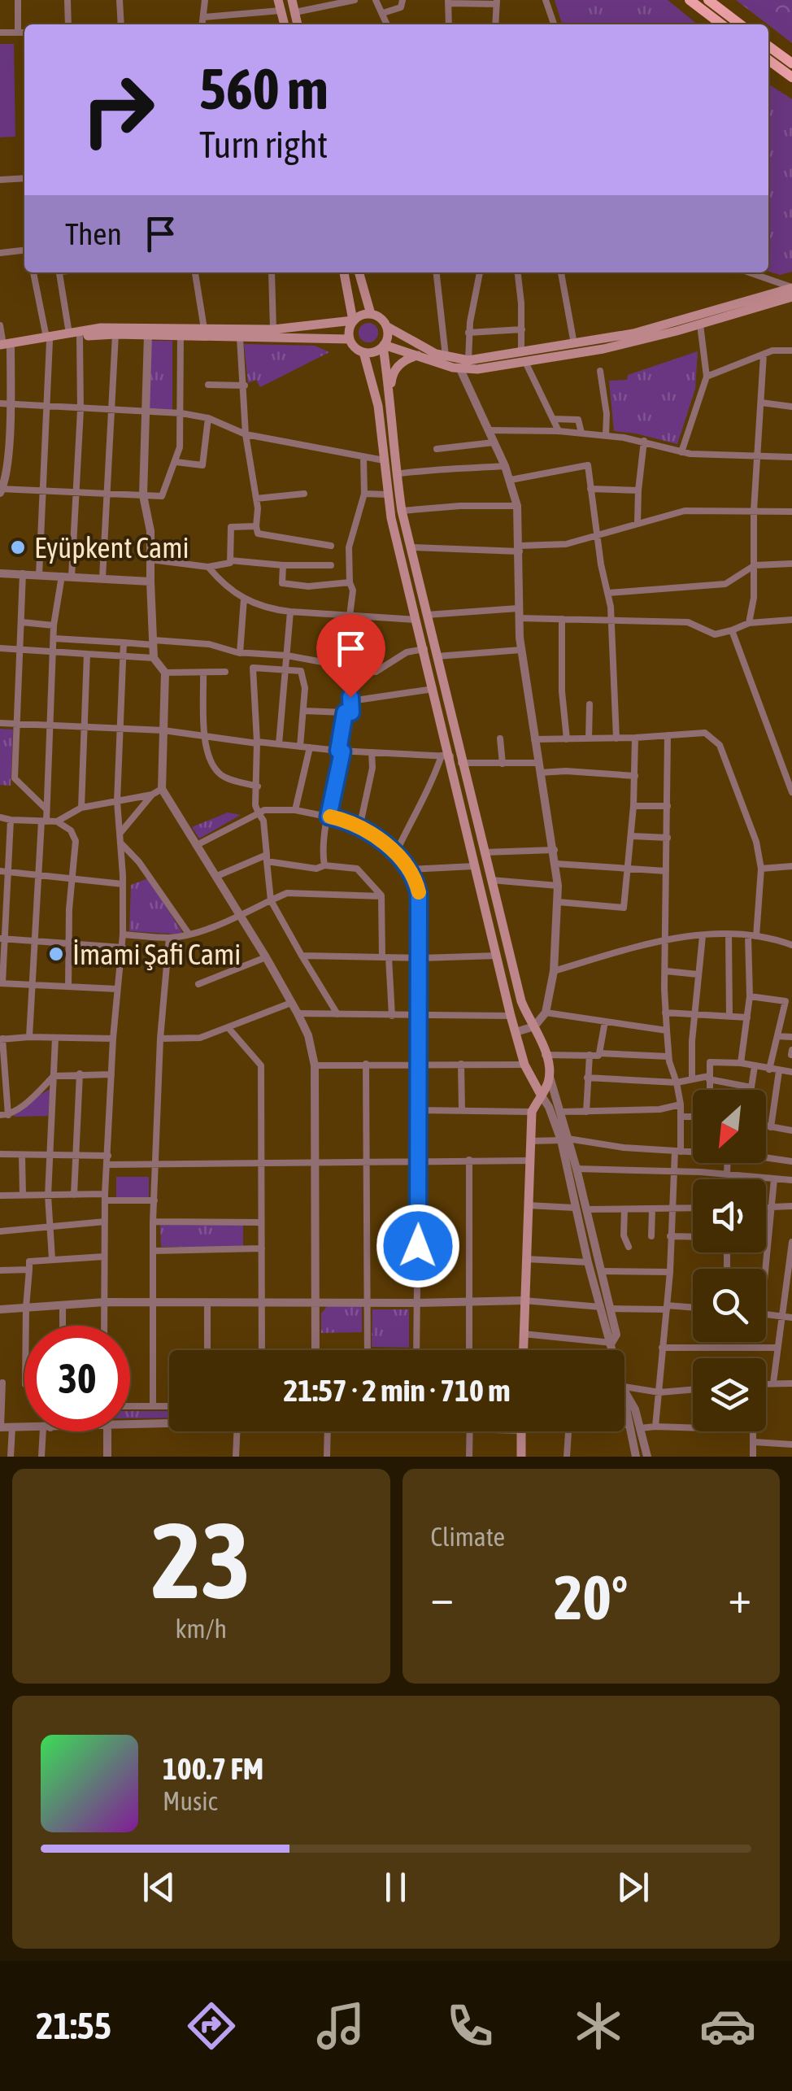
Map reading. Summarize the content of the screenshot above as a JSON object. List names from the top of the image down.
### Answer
{
  "places": ["Eyüpkent Cami", "İmami Şafi Cami"],
  "north": "bottom left",
  "page": {
    "turn": ["560 m", "Turn right"],
    "then": "Then",
    "limit": "30",
    "trip": "21:57 · 2 min · 710 m",
    "tile": [
      ["23", "km/h"],
      "Climate"
    ],
    "heat": ["−", "20°", "+"],
    "song": ["100.7 FM", "Music"],
    "tabs": "21:55"
  }
}
